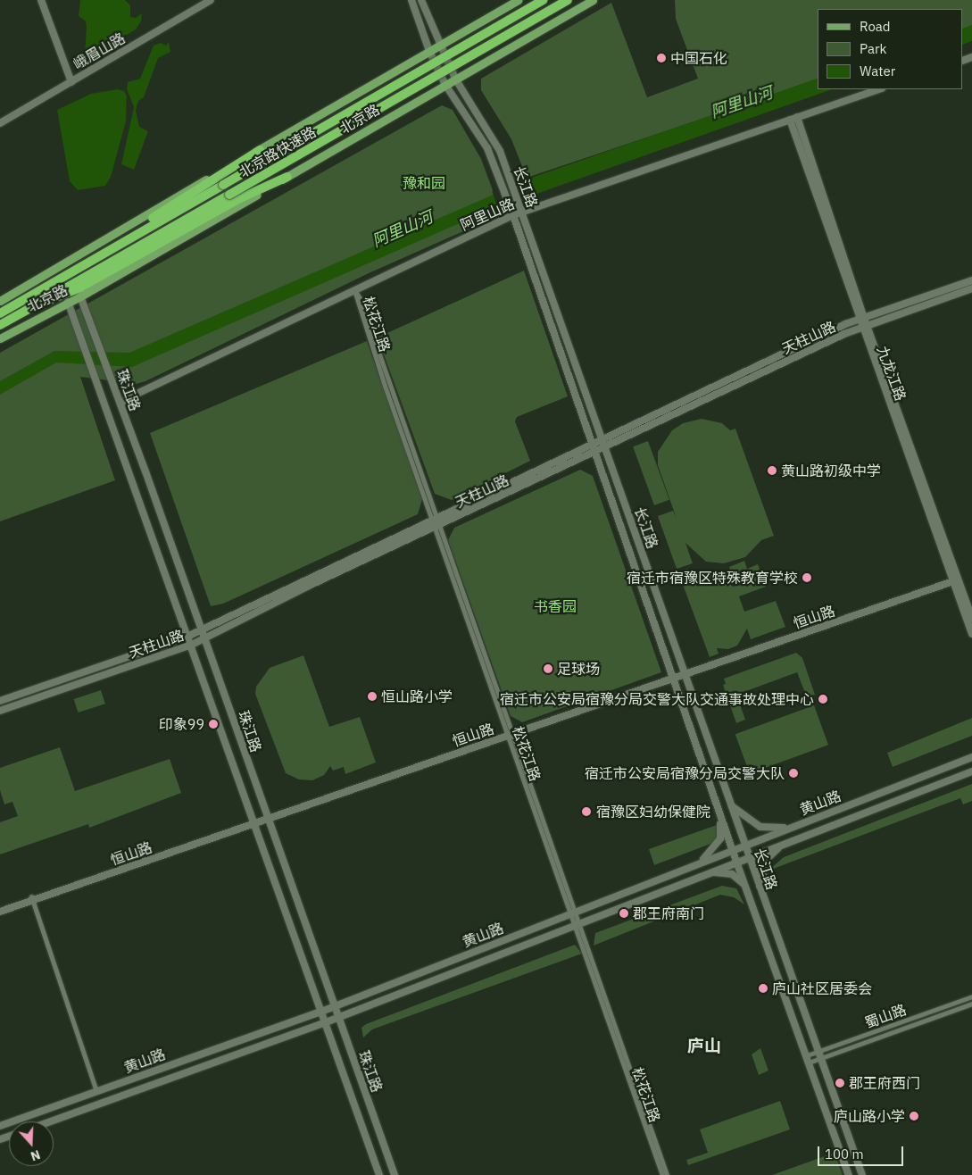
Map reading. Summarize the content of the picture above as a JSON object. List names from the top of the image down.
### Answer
{
  "streets": {
    "highway": ["北京路快速路"],
    "main road": ["北京路"],
    "street": [
      "峨眉山路",
      "长江路",
      "阿里山路",
      "松花江路",
      "天柱山路",
      "九龙江路",
      "珠江路",
      "恒山路",
      "黄山路",
      "蜀山路"
    ]
  },
  "crossings": [
    ["北京路", "长江路"],
    ["北京路", "珠江路"],
    ["长江路", "阿里山路"],
    ["长江路", "天柱山路"],
    ["长江路", "恒山路"],
    ["长江路", "黄山路"],
    ["长江路", "蜀山路"],
    ["阿里山路", "松花江路"],
    ["阿里山路", "九龙江路"],
    ["阿里山路", "珠江路"],
    ["松花江路", "天柱山路"],
    ["松花江路", "恒山路"],
    ["松花江路", "黄山路"],
    ["天柱山路", "九龙江路"],
    ["天柱山路", "珠江路"],
    ["九龙江路", "恒山路"],
    ["珠江路", "恒山路"],
    ["珠江路", "黄山路"]
  ],
  "districts": ["庐山"],
  "water": ["阿里山河"],
  "parks": ["豫和园", "书香园"],
  "places": [
    "中国石化",
    "黄山路初级中学",
    "宿迁市宿豫区特殊教育学校",
    "足球场",
    "恒山路小学",
    "宿迁市公安局宿豫分局交警大队交通事故处理中心",
    "印象99",
    "宿迁市公安局宿豫分局交警大队",
    "宿豫区妇幼保健院",
    "郡王府南门",
    "庐山社区居委会",
    "郡王府西门",
    "庐山路小学"
  ],
  "legend": ["Road", "Park", "Water"],
  "scale_bar": "100 m",
  "north": "bottom"
}
